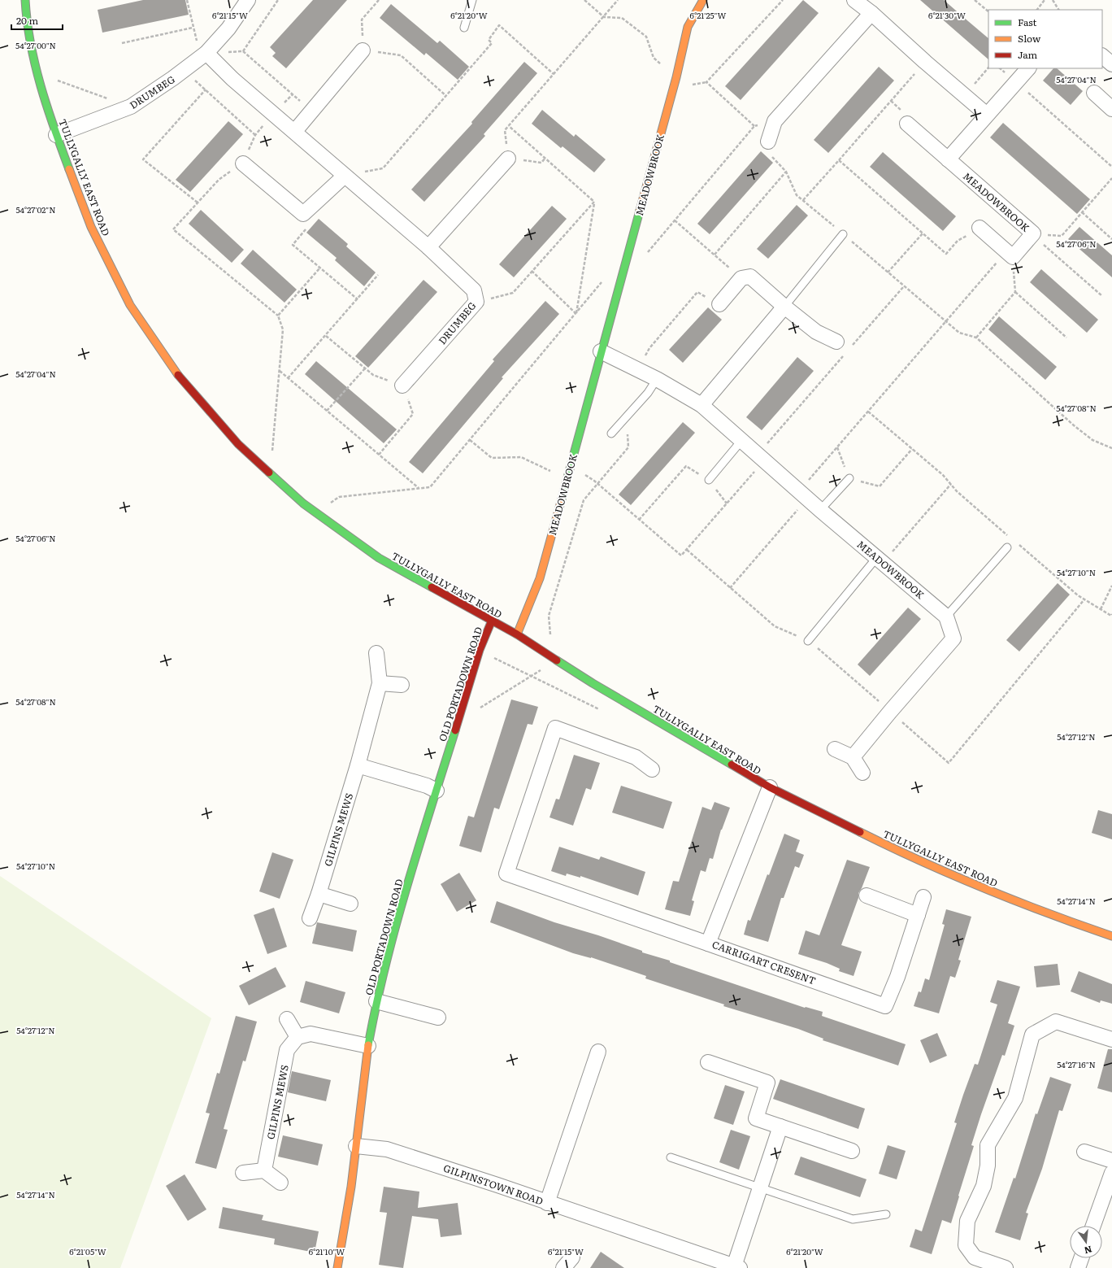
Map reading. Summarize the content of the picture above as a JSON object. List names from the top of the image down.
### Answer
{
  "streets": {
    "main road": ["MEADOWBROOK", "TULLYGALLY EAST ROAD", "OLD PORTADOWN ROAD"],
    "street": [
      "DRUMBEG",
      "GILPINS MEWS",
      "CARRIGART CRESENT",
      "GILPINSTOWN ROAD"
    ]
  },
  "crossings": [
    ["DRUMBEG", "TULLYGALLY EAST ROAD"],
    ["MEADOWBROOK", "TULLYGALLY EAST ROAD"],
    ["TULLYGALLY EAST ROAD", "OLD PORTADOWN ROAD"],
    ["TULLYGALLY EAST ROAD", "CARRIGART CRESENT"],
    ["OLD PORTADOWN ROAD", "GILPINSTOWN ROAD"]
  ],
  "legend": ["Fast", "Slow", "Jam"],
  "scale_bar": "20 m",
  "north": "bottom",
  "coordinates": [
    "6°21'15\"W",
    "6°21'20\"W",
    "6°21'25\"W",
    "6°21'30\"W",
    "54°27'00\"N",
    "54°27'04\"N",
    "54°27'02\"N",
    "54°27'06\"N",
    "54°27'08\"N",
    "54°27'10\"N",
    "54°27'12\"N",
    "54°27'14\"N",
    "54°27'16\"N",
    "6°21'05\"W",
    "6°21'10\"W"
  ]
}
